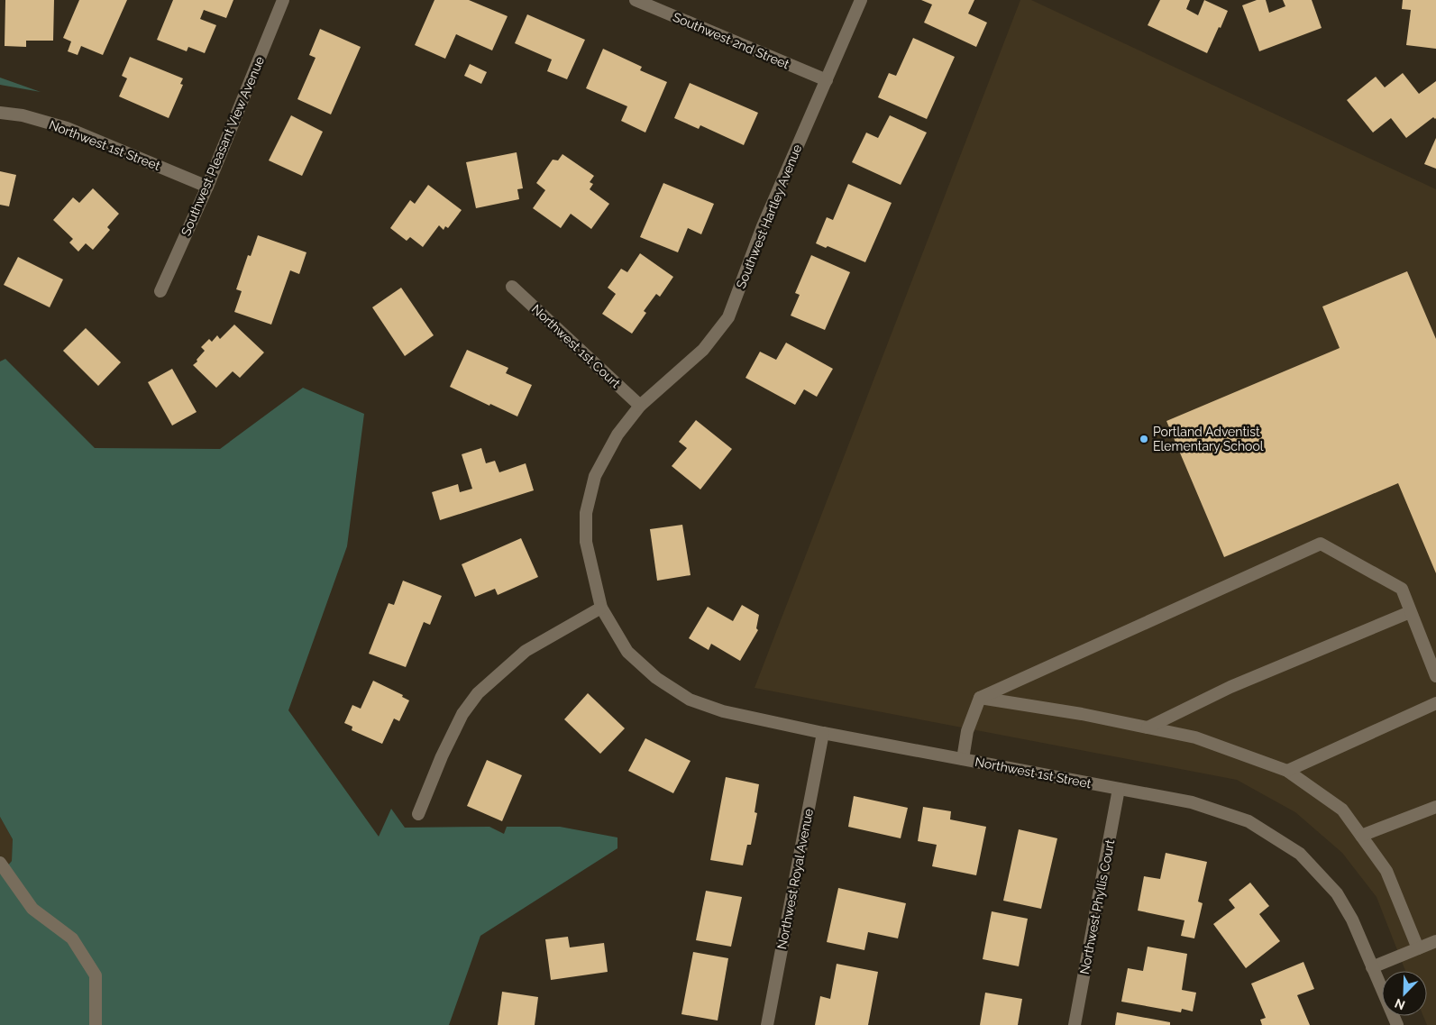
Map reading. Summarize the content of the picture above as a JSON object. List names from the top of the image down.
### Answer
{
  "streets": {
    "street": [
      "Southwest 2nd Street",
      "Northwest 1st Street",
      "Southwest Pleasant View Avenue",
      "Southwest Hartley Avenue",
      "Northwest 1st Court",
      "Northwest Royal Avenue",
      "Northwest Phyllis Court"
    ]
  },
  "crossings": [
    ["Southwest 2nd Street", "Southwest Hartley Avenue"],
    ["Northwest 1st Street", "Southwest Pleasant View Avenue"],
    ["Northwest 1st Street", "Southwest Hartley Avenue"],
    ["Northwest 1st Street", "Northwest Royal Avenue"],
    ["Northwest 1st Street", "Northwest Phyllis Court"],
    ["Southwest Hartley Avenue", "Northwest 1st Court"]
  ],
  "places": ["Portland Adventist Elementary School"],
  "north": "bottom left"
}
